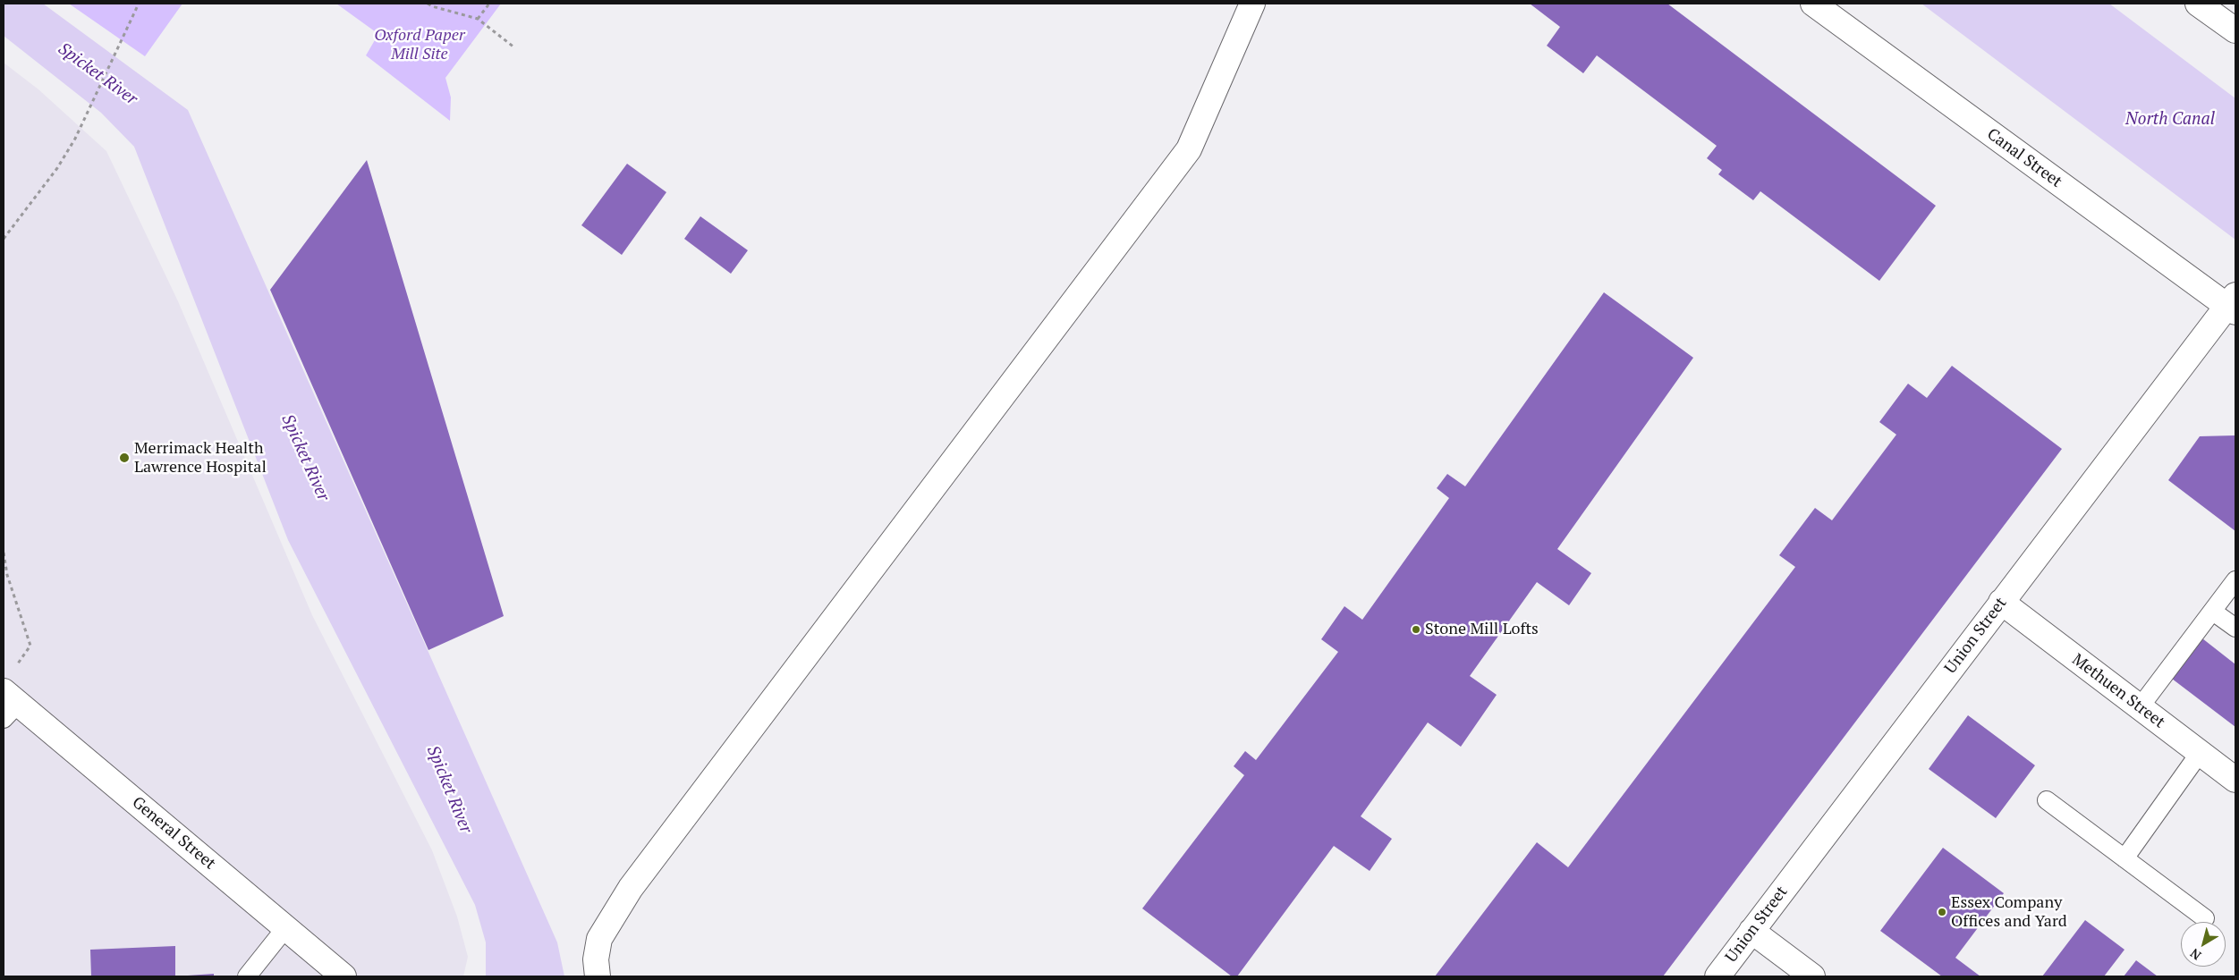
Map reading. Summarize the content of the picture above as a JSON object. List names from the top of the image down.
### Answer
{
  "streets": {
    "main road": [
      "Canal Street",
      "Union Street",
      "Methuen Street",
      "General Street"
    ]
  },
  "crossings": [
    ["Canal Street", "Union Street"],
    ["Union Street", "Methuen Street"]
  ],
  "water": ["Spicket River", "North Canal"],
  "parks": ["Oxford Paper Mill Site"],
  "places": ["Merrimack Health Lawrence Hospital", "Stone Mill Lofts", "Essex Company Offices and Yard"],
  "north": "bottom left"
}
